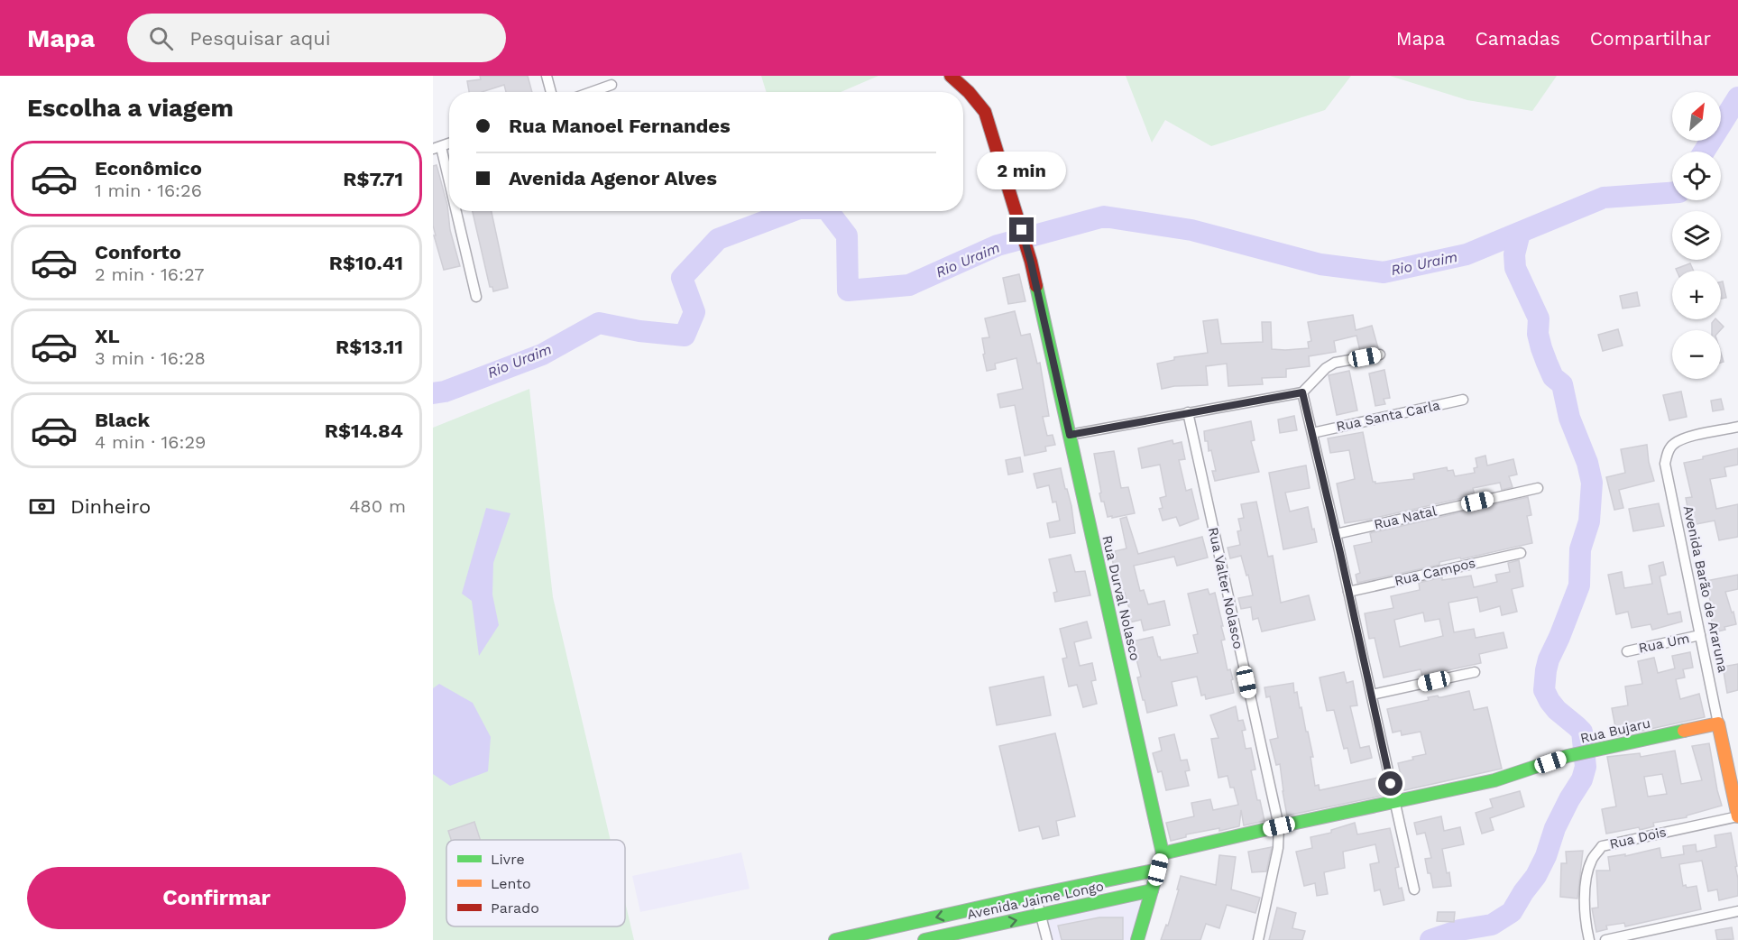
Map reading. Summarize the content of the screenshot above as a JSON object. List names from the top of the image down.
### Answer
{
  "streets": {
    "street": [
      "Rua Santa Carla",
      "Rua Natal",
      "Rua Campos",
      "Rua Valter Nolasco",
      "Avenida Barão de Araruna",
      "Rua Durval Nolasco",
      "Rua Um",
      "Rua Bujaru",
      "Rua Dois",
      "Avenida Jaime Longo"
    ]
  },
  "crossings": [
    ["Rua Valter Nolasco", "Rua Bujaru"],
    ["Avenida Barão de Araruna", "Rua Um"],
    ["Avenida Barão de Araruna", "Rua Bujaru"],
    ["Avenida Barão de Araruna", "Rua Dois"],
    ["Rua Durval Nolasco", "Rua Bujaru"],
    ["Rua Durval Nolasco", "Avenida Jaime Longo"]
  ],
  "water": ["Rio Uraim"],
  "legend": ["Livre", "Lento", "Parado"],
  "north": "top right",
  "page": {
    "header": "Mapa",
    "search": "Pesquisar aqui",
    "nav": ["Mapa", "Camadas", "Compartilhar"],
    "heading": "Escolha a viagem",
    "map_buttons": ["+", "−"],
    "banner": ["Rua Manoel Fernandes", "Avenida Agenor Alves"],
    "list": [
      {
        "name": "Econômico",
        "note": "1 min · 16:26",
        "value": "R$7.71"
      },
      {
        "name": "Conforto",
        "note": "2 min · 16:27",
        "value": "R$10.41"
      },
      {
        "name": "XL",
        "note": "3 min · 16:28",
        "value": "R$13.11"
      },
      {
        "name": "Black",
        "note": "4 min · 16:29",
        "value": "R$14.84"
      }
    ],
    "bubble": "2 min",
    "pay": ["Dinheiro", "480 m"],
    "buttons": "Confirmar"
  }
}
